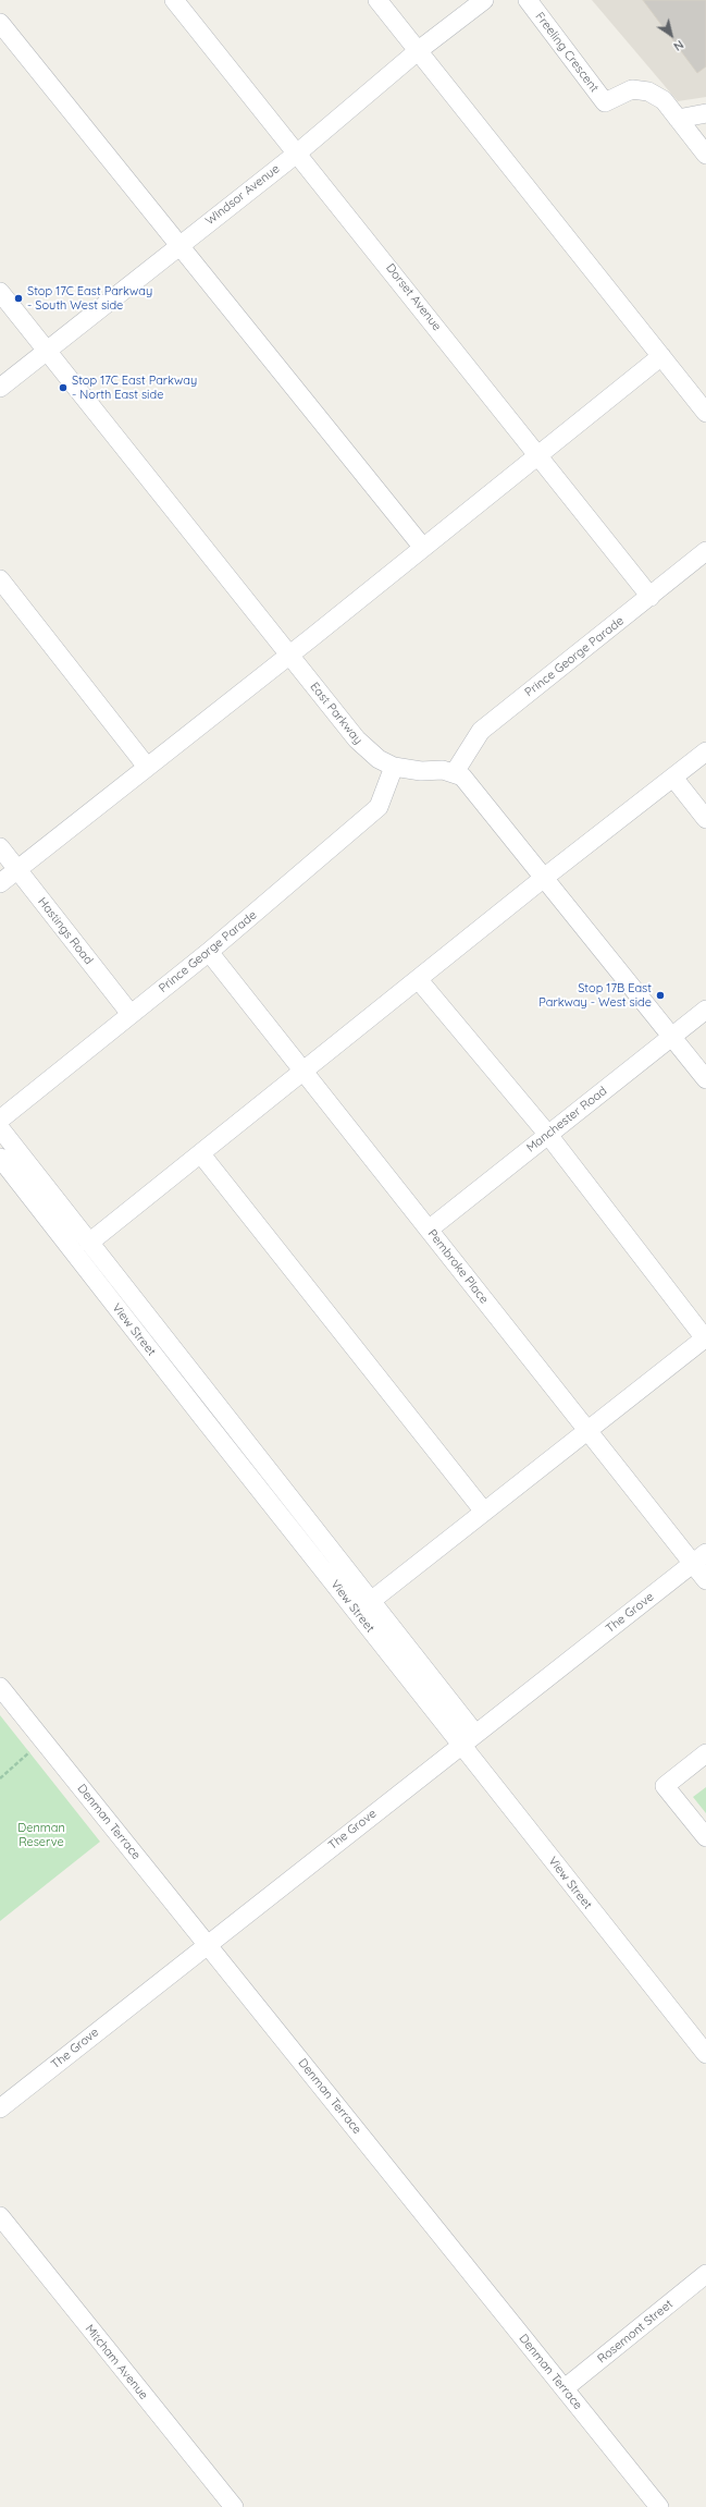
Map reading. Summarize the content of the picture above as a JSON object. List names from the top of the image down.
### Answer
{
  "streets": {
    "street": [
      "Freeling Crescent",
      "Windsor Avenue",
      "Dorset Avenue",
      "Prince George Parade",
      "East Parkway",
      "Hastings Road",
      "Manchester Road",
      "Pembroke Place",
      "View Street",
      "The Grove",
      "Denman Terrace",
      "Rosemont Street",
      "Mitcham Avenue"
    ]
  },
  "crossings": [
    ["Windsor Avenue", "Dorset Avenue"],
    ["Windsor Avenue", "East Parkway"],
    ["Dorset Avenue", "Prince George Parade"],
    ["Prince George Parade", "East Parkway"],
    ["Prince George Parade", "Hastings Road"],
    ["Prince George Parade", "Pembroke Place"],
    ["Prince George Parade", "View Street"],
    ["Manchester Road", "Pembroke Place"],
    ["Pembroke Place", "The Grove"],
    ["View Street", "The Grove"],
    ["The Grove", "Denman Terrace"],
    ["Denman Terrace", "Rosemont Street"]
  ],
  "parks": ["Denman Reserve"],
  "places": ["Stop 17C East Parkway - South West side", "Stop 17C East Parkway - North East side", "Stop 17B East Parkway - West side"],
  "north": "bottom right"
}
